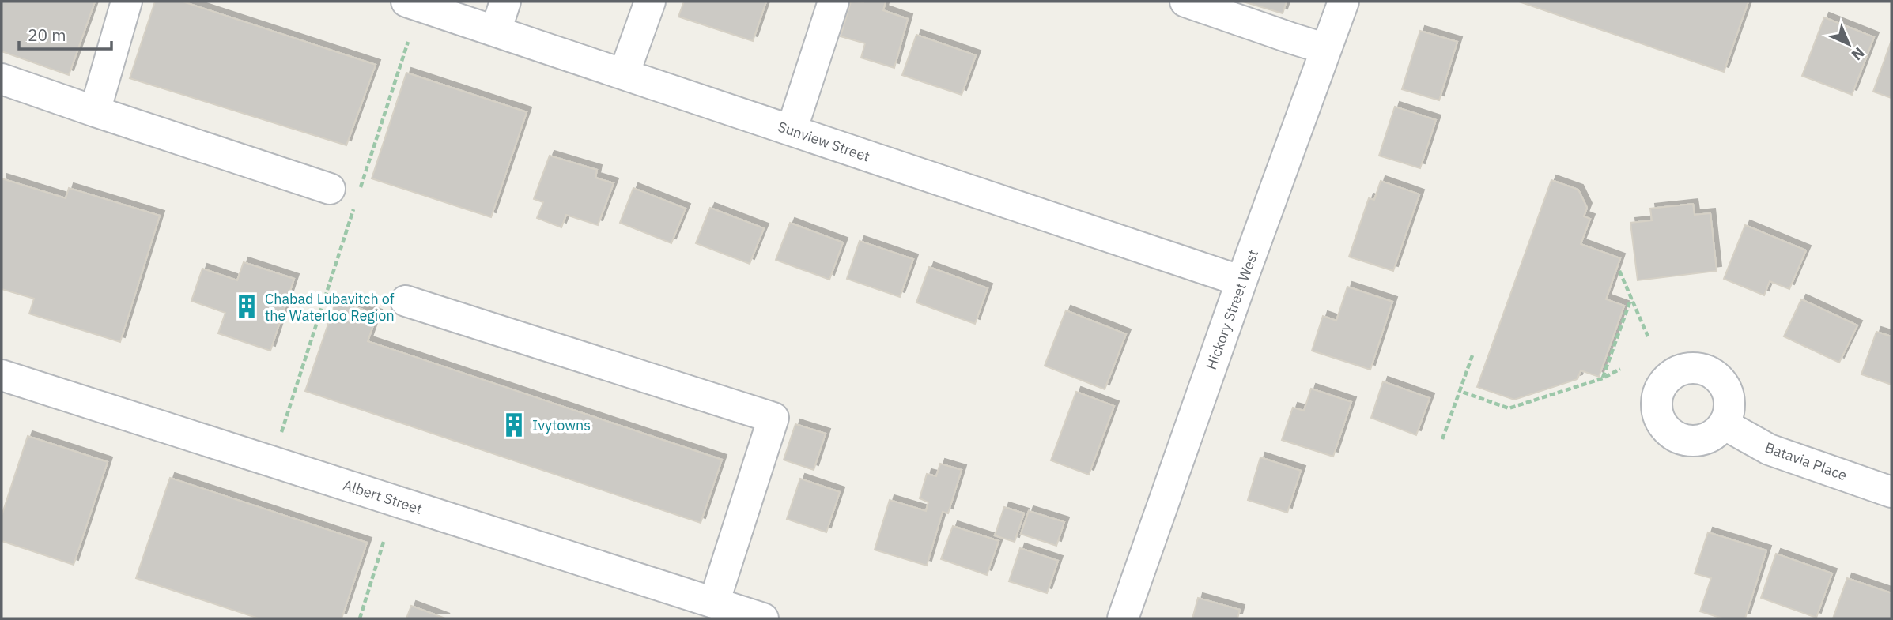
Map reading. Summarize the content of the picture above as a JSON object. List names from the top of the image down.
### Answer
{
  "streets": {
    "street": [
      "Sunview Street",
      "Hickory Street West",
      "Batavia Place",
      "Albert Street"
    ]
  },
  "crossings": [
    ["Sunview Street", "Hickory Street West"]
  ],
  "places": {
    "building": ["Chabad Lubavitch of the Waterloo Region", "Ivytowns"]
  },
  "scale_bar": "20 m",
  "north": "bottom right"
}
